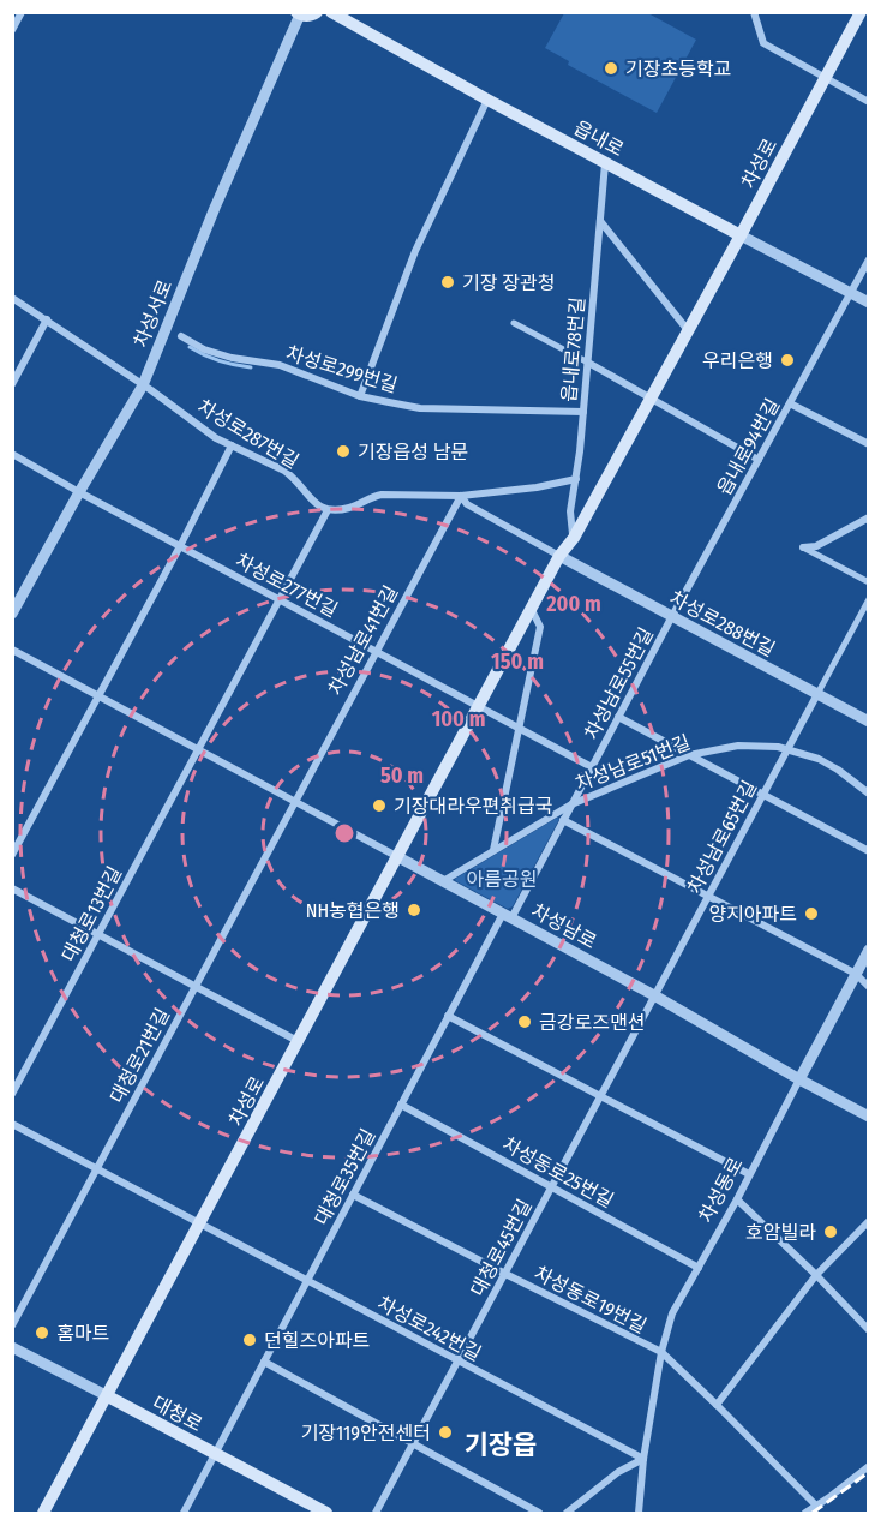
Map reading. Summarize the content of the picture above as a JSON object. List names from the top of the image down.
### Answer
{
  "streets": {
    "main road": ["읍내로", "차성로", "대청로"],
    "street": [
      "차성서로",
      "읍내로78번길",
      "차성로299번길",
      "차성로287번길",
      "읍내로94번길",
      "차성로277번길",
      "차성로288번길",
      "차성남로41번길",
      "차성남로55번길",
      "차성남로51번길",
      "차성남로65번길",
      "대청로13번길",
      "차성남로",
      "대청로21번길",
      "차성동로25번길",
      "대청로35번길",
      "차성동로",
      "대청로45번길",
      "차성동로19번길",
      "차성로242번길"
    ]
  },
  "crossings": [
    ["읍내로", "차성로"],
    ["읍내로", "읍내로78번길"],
    ["읍내로", "읍내로94번길"],
    ["차성로", "읍내로78번길"],
    ["차성로", "차성로277번길"],
    ["차성로", "차성로288번길"],
    ["차성로", "차성남로"],
    ["차성로", "차성로242번길"],
    ["차성로", "대청로"],
    ["차성서로", "차성로287번길"],
    ["차성서로", "차성로277번길"],
    ["읍내로78번길", "차성로299번길"],
    ["차성로287번길", "대청로13번길"],
    ["읍내로94번길", "차성로288번길"],
    ["읍내로94번길", "차성남로55번길"],
    ["차성로277번길", "차성남로41번길"],
    ["차성로277번길", "대청로13번길"],
    ["차성로288번길", "차성남로55번길"],
    ["차성로288번길", "차성남로65번길"],
    ["차성남로41번길", "차성남로"],
    ["차성남로41번길", "대청로21번길"],
    ["차성남로55번길", "차성남로51번길"],
    ["차성남로55번길", "차성남로"],
    ["차성남로55번길", "대청로35번길"],
    ["차성남로51번길", "차성남로65번길"],
    ["차성남로51번길", "차성남로"],
    ["차성남로65번길", "차성남로"],
    ["차성남로65번길", "대청로45번길"],
    ["대청로13번길", "차성남로"],
    ["차성남로", "대청로21번길"],
    ["차성남로", "대청로35번길"],
    ["차성남로", "차성동로"],
    ["차성남로", "대청로45번길"],
    ["대청로21번길", "차성로242번길"],
    ["차성동로25번길", "대청로35번길"],
    ["차성동로25번길", "차성동로"],
    ["차성동로25번길", "대청로45번길"],
    ["대청로35번길", "차성동로19번길"],
    ["대청로35번길", "차성로242번길"],
    ["대청로35번길", "대청로"],
    ["차성동로", "차성동로19번길"],
    ["차성동로", "차성로242번길"],
    ["대청로45번길", "차성동로19번길"],
    ["대청로45번길", "차성로242번길"]
  ],
  "districts": ["기장읍"],
  "parks": ["아름공원"],
  "places": [
    "기장초등학교",
    "기장 장관청",
    "우리은행",
    "기장읍성 남문",
    "기장대라우편취급국",
    "NH농협은행",
    "양지아파트",
    "금강로즈맨션",
    "호암빌라",
    "홈마트",
    "던힐즈아파트",
    "기장119안전센터"
  ],
  "rings": [
    "200 m",
    "150 m",
    "100 m",
    "50 m"
  ]
}
